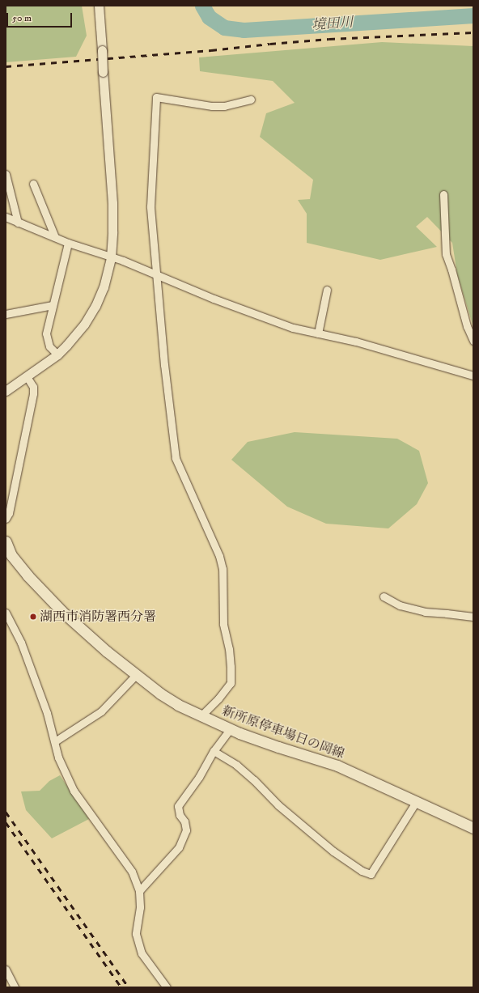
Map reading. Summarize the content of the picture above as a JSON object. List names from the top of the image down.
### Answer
{
  "streets": {
    "main road": ["新所原停車場日の岡線"]
  },
  "water": ["境田川"],
  "places": ["湖西市消防署西分署"],
  "scale_bar": "50 m"
}
